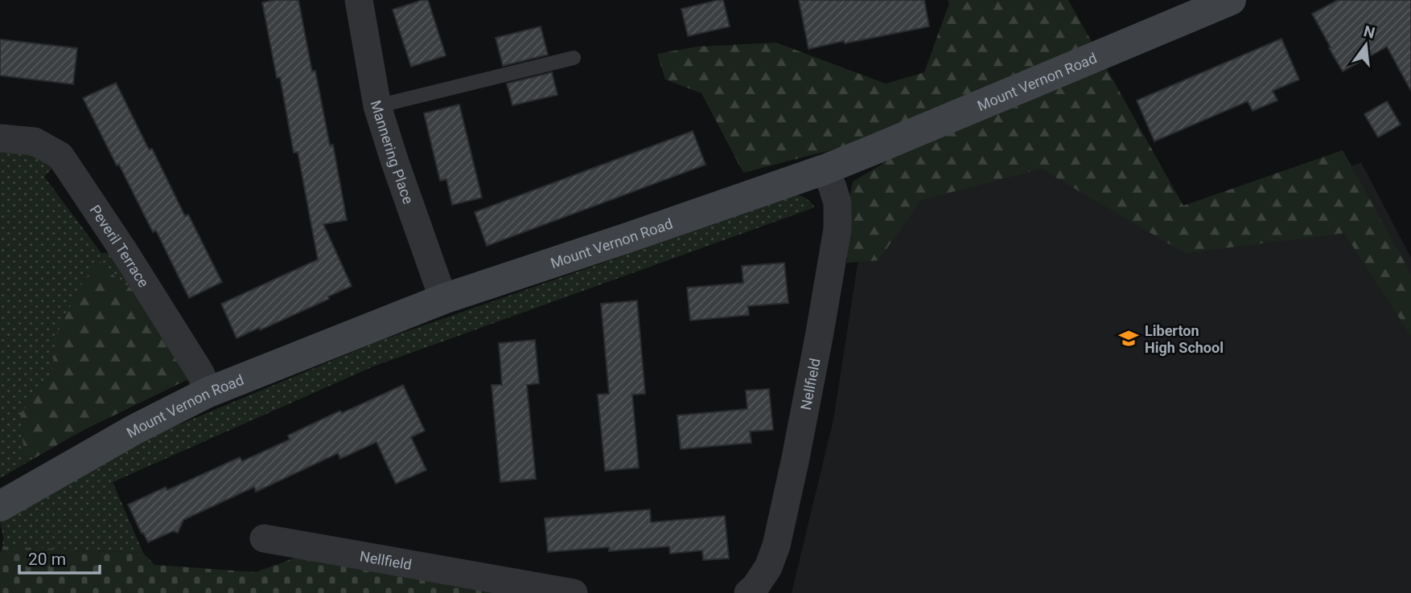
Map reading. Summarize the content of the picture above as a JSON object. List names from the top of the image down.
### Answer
{
  "streets": {
    "street": [
      "Mount Vernon Road",
      "Mannering Place",
      "Peveril Terrace",
      "Nellfield"
    ]
  },
  "crossings": [
    ["Mount Vernon Road", "Mannering Place"],
    ["Mount Vernon Road", "Peveril Terrace"],
    ["Mount Vernon Road", "Nellfield"]
  ],
  "places": {
    "school or university": ["Liberton High School"]
  },
  "scale_bar": "20 m",
  "north": "top"
}
